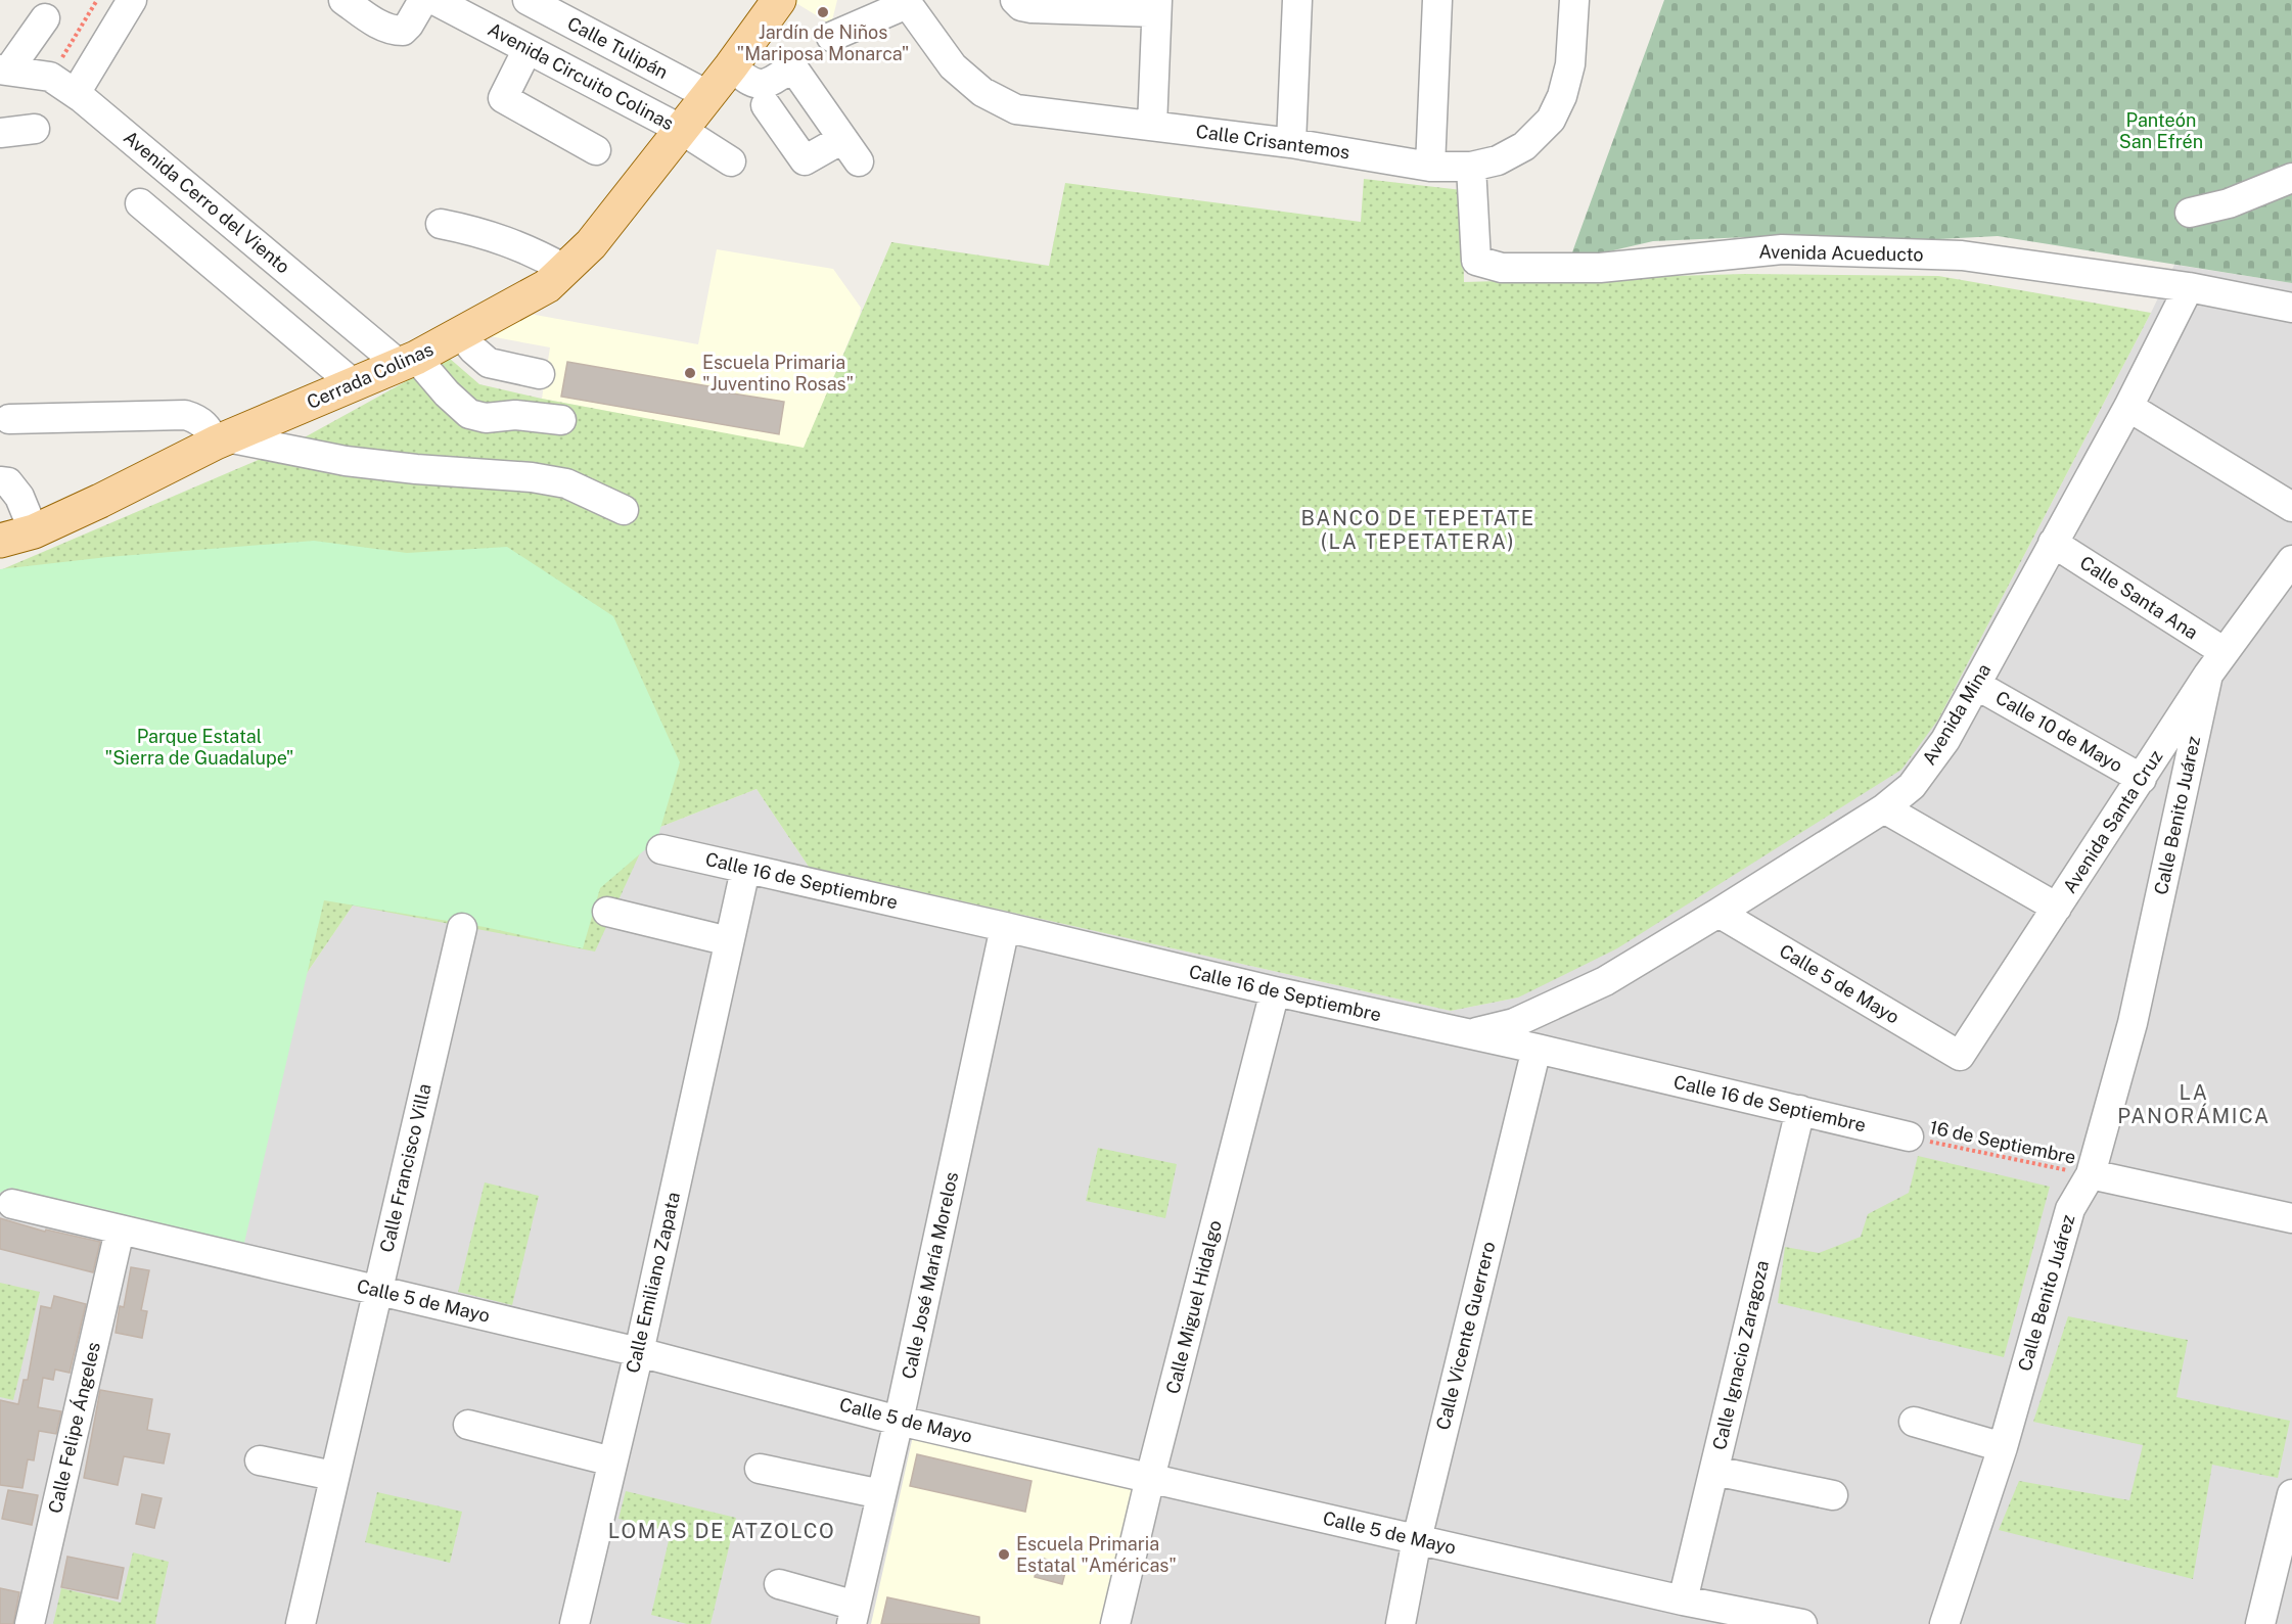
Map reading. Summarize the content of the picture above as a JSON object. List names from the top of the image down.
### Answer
{
  "streets": {
    "main road": ["Avenida Circuito Colinas", "Cerrada Colinas"],
    "street": [
      "Calle Tulipán",
      "Calle Crisantemos",
      "Avenida Cerro del Viento",
      "Avenida Acueducto",
      "Calle Santa Ana",
      "Avenida Mina",
      "Calle 10 de Mayo",
      "Calle Benito Juárez",
      "Avenida Santa Cruz",
      "Calle 16 de Septiembre",
      "Calle 5 de Mayo",
      "Calle Francisco Villa",
      "Calle José María Morelos",
      "Calle Emiliano Zapata",
      "Calle Miguel Hidalgo",
      "Calle Vicente Guerrero",
      "Calle Ignacio Zaragoza",
      "Calle Felipe Ángeles"
    ],
    "path": ["16 de Septiembre"]
  },
  "crossings": [
    ["Calle Tulipán", "Avenida Circuito Colinas"],
    ["Avenida Circuito Colinas", "Cerrada Colinas"],
    ["Calle Crisantemos", "Avenida Acueducto"],
    ["Avenida Cerro del Viento", "Cerrada Colinas"],
    ["Avenida Acueducto", "Avenida Mina"],
    ["Calle Santa Ana", "Avenida Mina"],
    ["Calle Santa Ana", "Calle Benito Juárez"],
    ["Calle Santa Ana", "Avenida Santa Cruz"],
    ["Avenida Mina", "Calle 10 de Mayo"],
    ["Avenida Mina", "Calle 16 de Septiembre"],
    ["Avenida Mina", "Calle 5 de Mayo"],
    ["Calle 10 de Mayo", "Avenida Santa Cruz"],
    ["Calle Benito Juárez", "Avenida Santa Cruz"],
    ["Calle Benito Juárez", "16 de Septiembre"],
    ["Avenida Santa Cruz", "Calle 5 de Mayo"],
    ["Calle 16 de Septiembre", "16 de Septiembre"],
    ["Calle 16 de Septiembre", "Calle José María Morelos"],
    ["Calle 16 de Septiembre", "Calle Emiliano Zapata"],
    ["Calle 16 de Septiembre", "Calle Miguel Hidalgo"],
    ["Calle 16 de Septiembre", "Calle Vicente Guerrero"],
    ["Calle 16 de Septiembre", "Calle Ignacio Zaragoza"],
    ["Calle 5 de Mayo", "Calle Francisco Villa"],
    ["Calle 5 de Mayo", "Calle José María Morelos"],
    ["Calle 5 de Mayo", "Calle Emiliano Zapata"],
    ["Calle 5 de Mayo", "Calle Miguel Hidalgo"],
    ["Calle 5 de Mayo", "Calle Vicente Guerrero"],
    ["Calle 5 de Mayo", "Calle Ignacio Zaragoza"],
    ["Calle 5 de Mayo", "Calle Felipe Ángeles"]
  ],
  "districts": ["BANCO DE TEPETATE (LA TEPETATERA)", "LA PANORÁMICA", "LOMAS DE ATZOLCO"],
  "parks": ["Panteón San Efrén", "Parque Estatal \"Sierra de Guadalupe\""],
  "places": ["Jardín de Niños \"Mariposa Monarca\"", "Escuela Primaria \"Juventino Rosas\"", "Escuela Primaria Estatal \"Américas\""]
}
